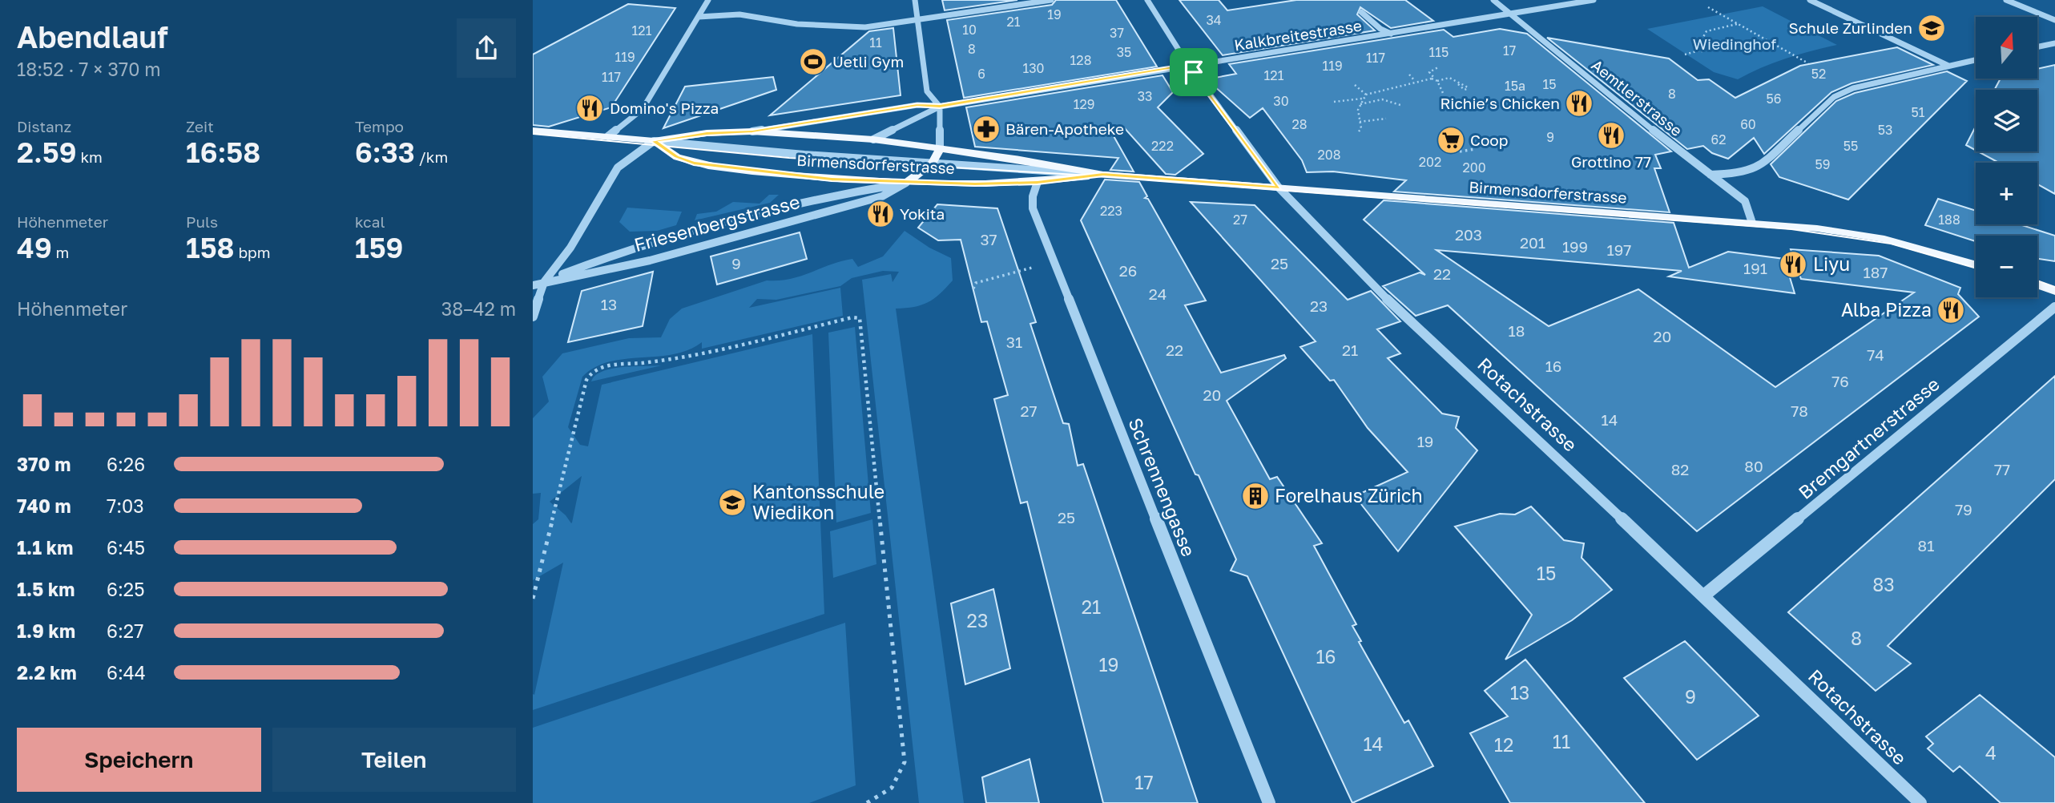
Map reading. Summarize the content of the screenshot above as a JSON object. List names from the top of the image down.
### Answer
{
  "streets": {
    "main road": ["Birmensdorferstrasse"],
    "street": [
      "Kalkbreitestrasse",
      "Aemtlerstrasse",
      "Friesenbergstrasse",
      "Rotachstrasse",
      "Bremgartnerstrasse",
      "Schrennengasse"
    ]
  },
  "crossings": [
    ["Kalkbreitestrasse", "Aemtlerstrasse"],
    ["Kalkbreitestrasse", "Birmensdorferstrasse"],
    ["Kalkbreitestrasse", "Rotachstrasse"],
    ["Aemtlerstrasse", "Birmensdorferstrasse"],
    ["Birmensdorferstrasse", "Friesenbergstrasse"],
    ["Birmensdorferstrasse", "Rotachstrasse"],
    ["Birmensdorferstrasse", "Schrennengasse"],
    ["Rotachstrasse", "Bremgartnerstrasse"]
  ],
  "parks": ["Wiedinghof"],
  "places": {
    "school or university": ["Schule Zurlinden", "Kantonsschule Wiedikon"],
    "sports": ["Uetli Gym"],
    "restaurant": [
      "Richie’s Chicken",
      "Domino's Pizza",
      "Grottino 77",
      "Yokita",
      "Liyu",
      "Alba Pizza"
    ],
    "pharmacy": ["Bären-Apotheke"],
    "supermarket": ["Coop"],
    "building": ["Forelhaus Zürich"]
  },
  "house_numbers": [
    "19",
    "34",
    "21",
    "10",
    "121",
    "37",
    "11",
    "8",
    "17",
    "35",
    "115",
    "119",
    "117",
    "128",
    "119",
    "130",
    "6",
    "52",
    "121",
    "117",
    "15",
    "15a",
    "8",
    "33",
    "56",
    "30",
    "129",
    "51",
    "28",
    "60",
    "53",
    "9",
    "62",
    "222",
    "55",
    "208",
    "202",
    "59",
    "200",
    "223",
    "27",
    "188",
    "203",
    "37",
    "201",
    "199",
    "197",
    "9",
    "25",
    "191",
    "26",
    "187",
    "22",
    "24",
    "13",
    "23",
    "18",
    "20",
    "31",
    "22",
    "21",
    "74",
    "16",
    "76",
    "20",
    "27",
    "78",
    "14",
    "19",
    "80",
    "82",
    "77",
    "79",
    "25",
    "81",
    "15",
    "83",
    "21",
    "23",
    "8",
    "16",
    "19",
    "13",
    "9",
    "11",
    "14",
    "12",
    "4",
    "17"
  ],
  "north": "top",
  "page": {
    "heading": ["Abendlauf", "18:52 · 7 × 370 m"],
    "map_buttons": ["+", "−"],
    "stats": [
      ["Distanz", "2.59 km"],
      ["Zeit", "16:58"],
      ["Tempo", "6:33 /km"],
      ["Höhenmeter", "49 m"],
      ["Puls", "158 bpm"],
      ["kcal", "159"]
    ],
    "chart": ["Höhenmeter", "38–42 m"],
    "list": [
      {
        "name": "370 m",
        "note": "6:26"
      },
      {
        "name": "740 m",
        "note": "7:03"
      },
      {
        "name": "1.1 km",
        "note": "6:45"
      },
      {
        "name": "1.5 km",
        "note": "6:25"
      },
      {
        "name": "1.9 km",
        "note": "6:27"
      },
      {
        "name": "2.2 km",
        "note": "6:44"
      }
    ],
    "buttons": ["Speichern", "Teilen"]
  }
}
